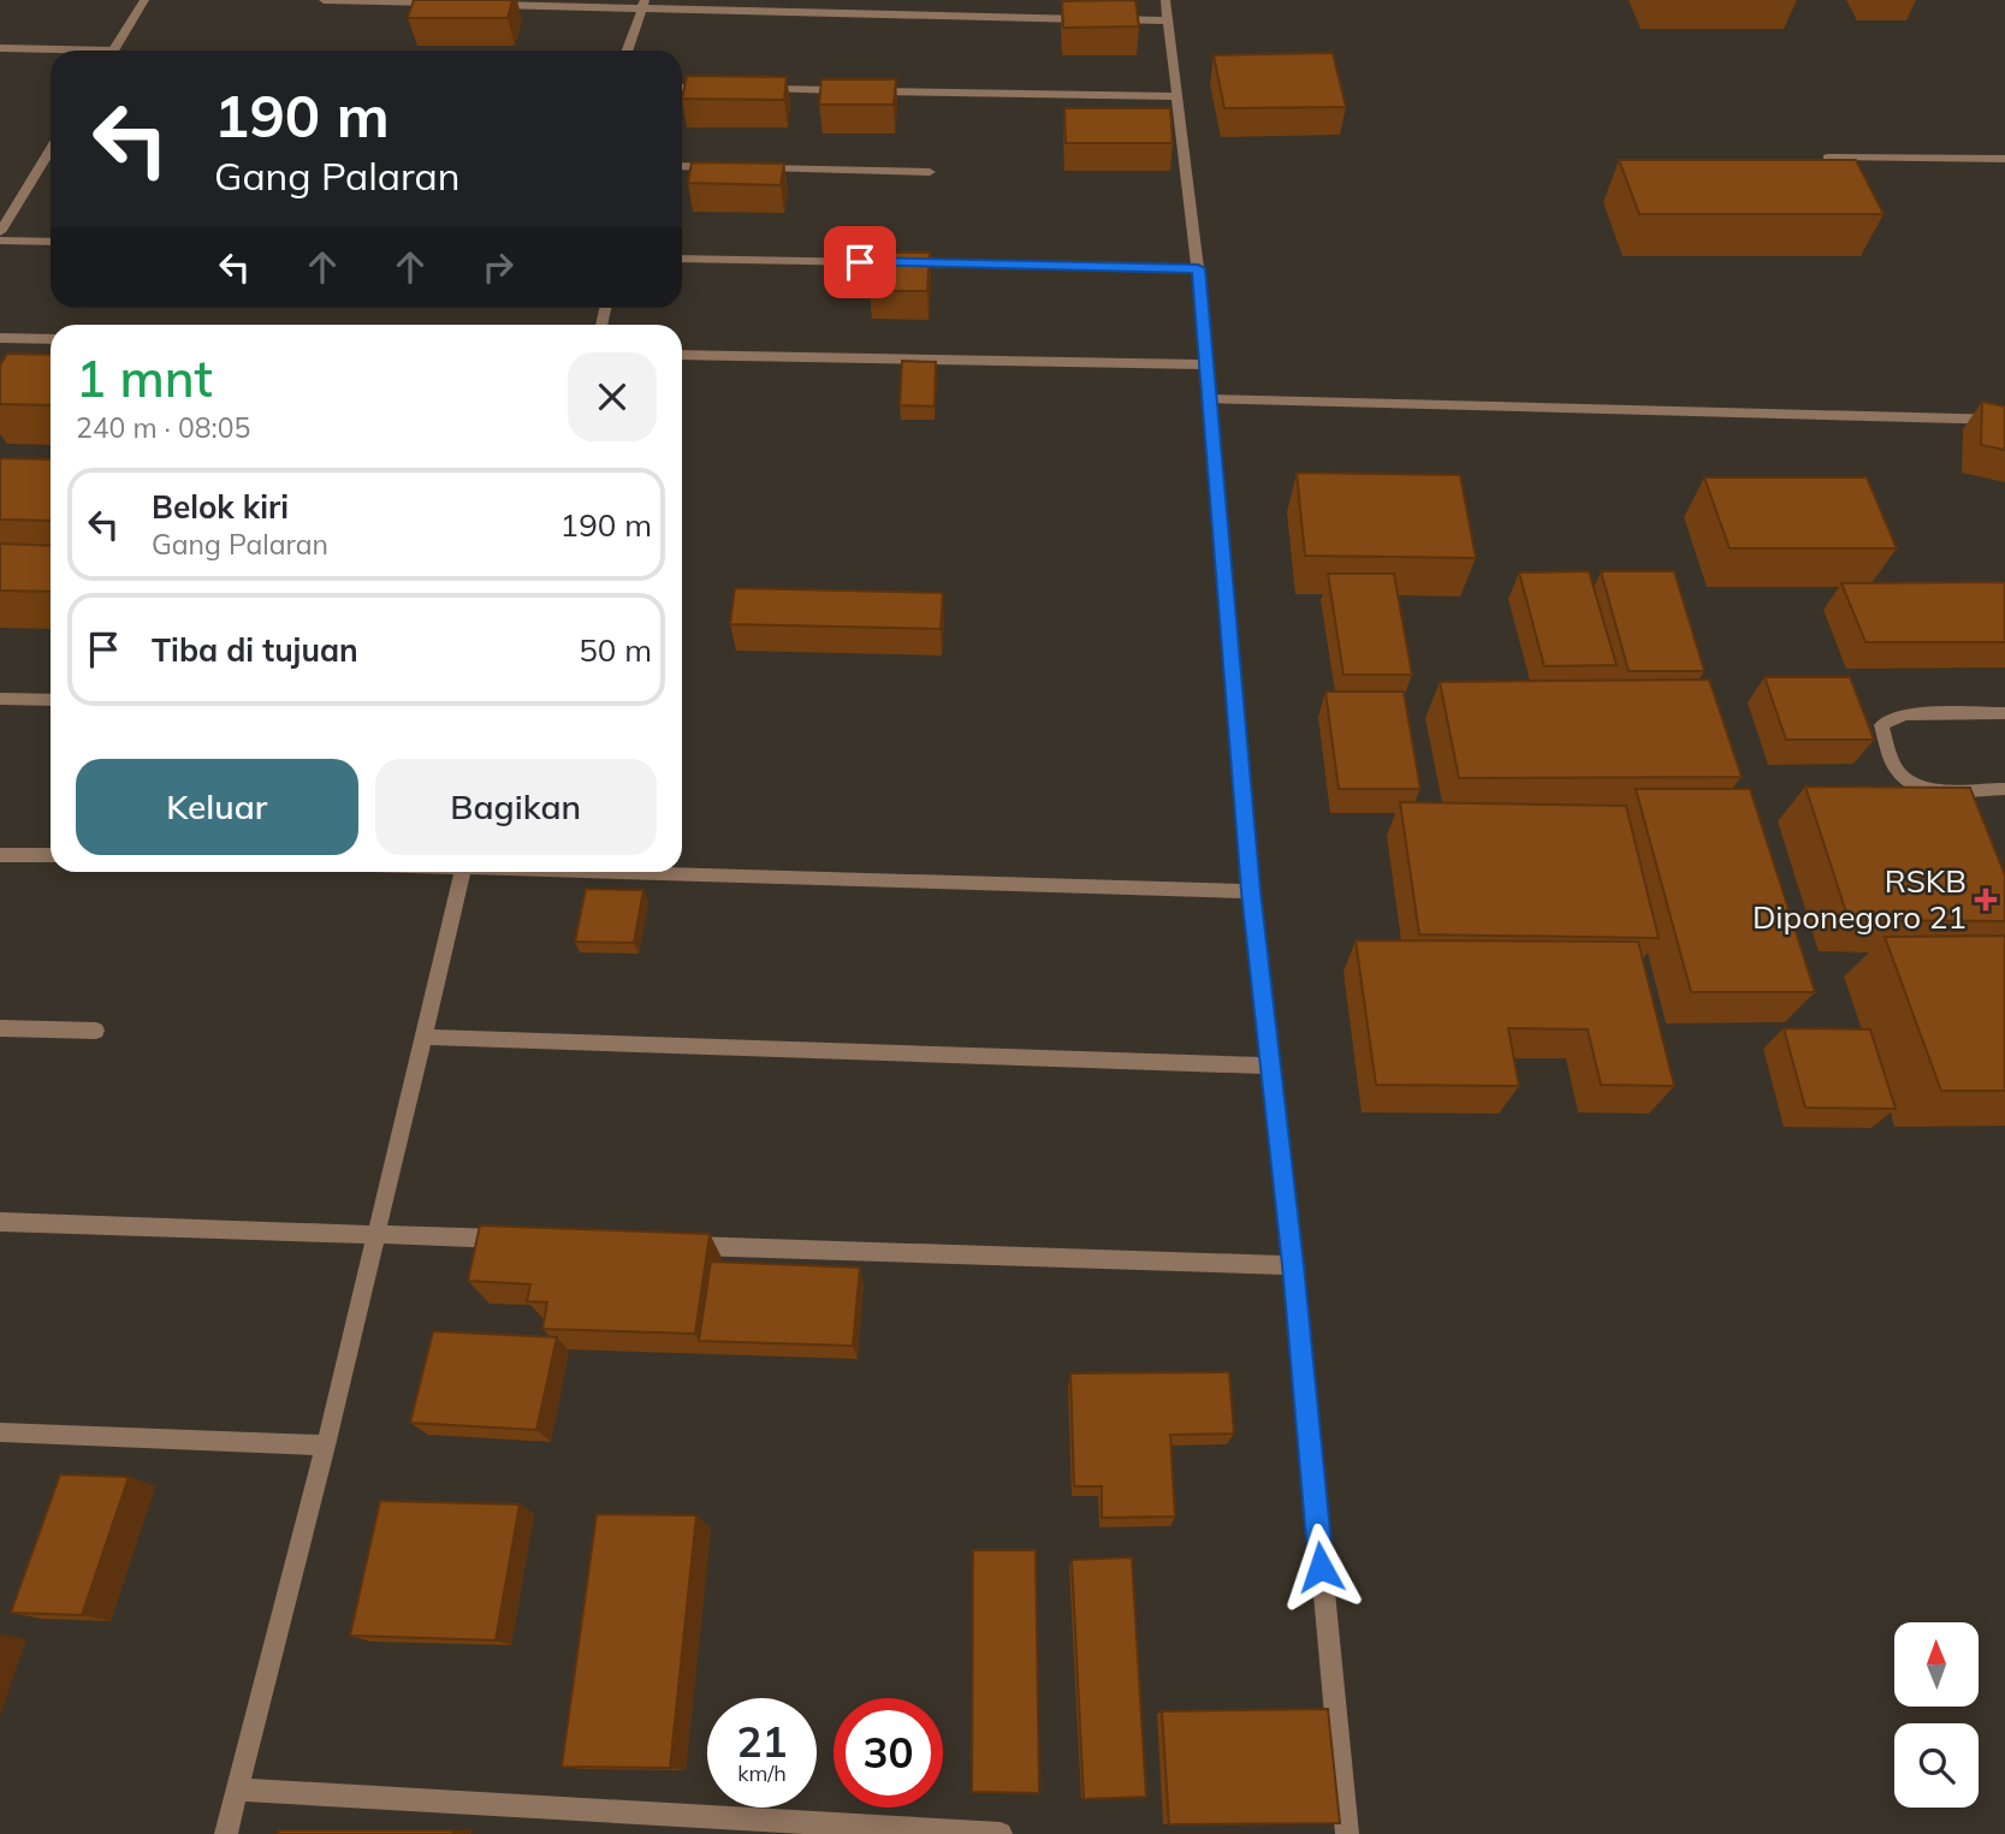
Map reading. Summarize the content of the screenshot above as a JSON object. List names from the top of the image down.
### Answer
{
  "places": {
    "health": ["RSKB Diponegoro 21"]
  },
  "north": "top",
  "page": {
    "turn": ["190 m", "Gang Palaran"],
    "heading": ["1 mnt", "240 m · 08:05"],
    "list": [
      {
        "name": "Belok kiri",
        "note": "Gang Palaran",
        "value": "190 m"
      },
      {
        "name": "Tiba di tujuan",
        "value": "50 m"
      }
    ],
    "buttons": ["Keluar", "Bagikan"],
    "speed": "21 km/h",
    "limit": "30"
  }
}
